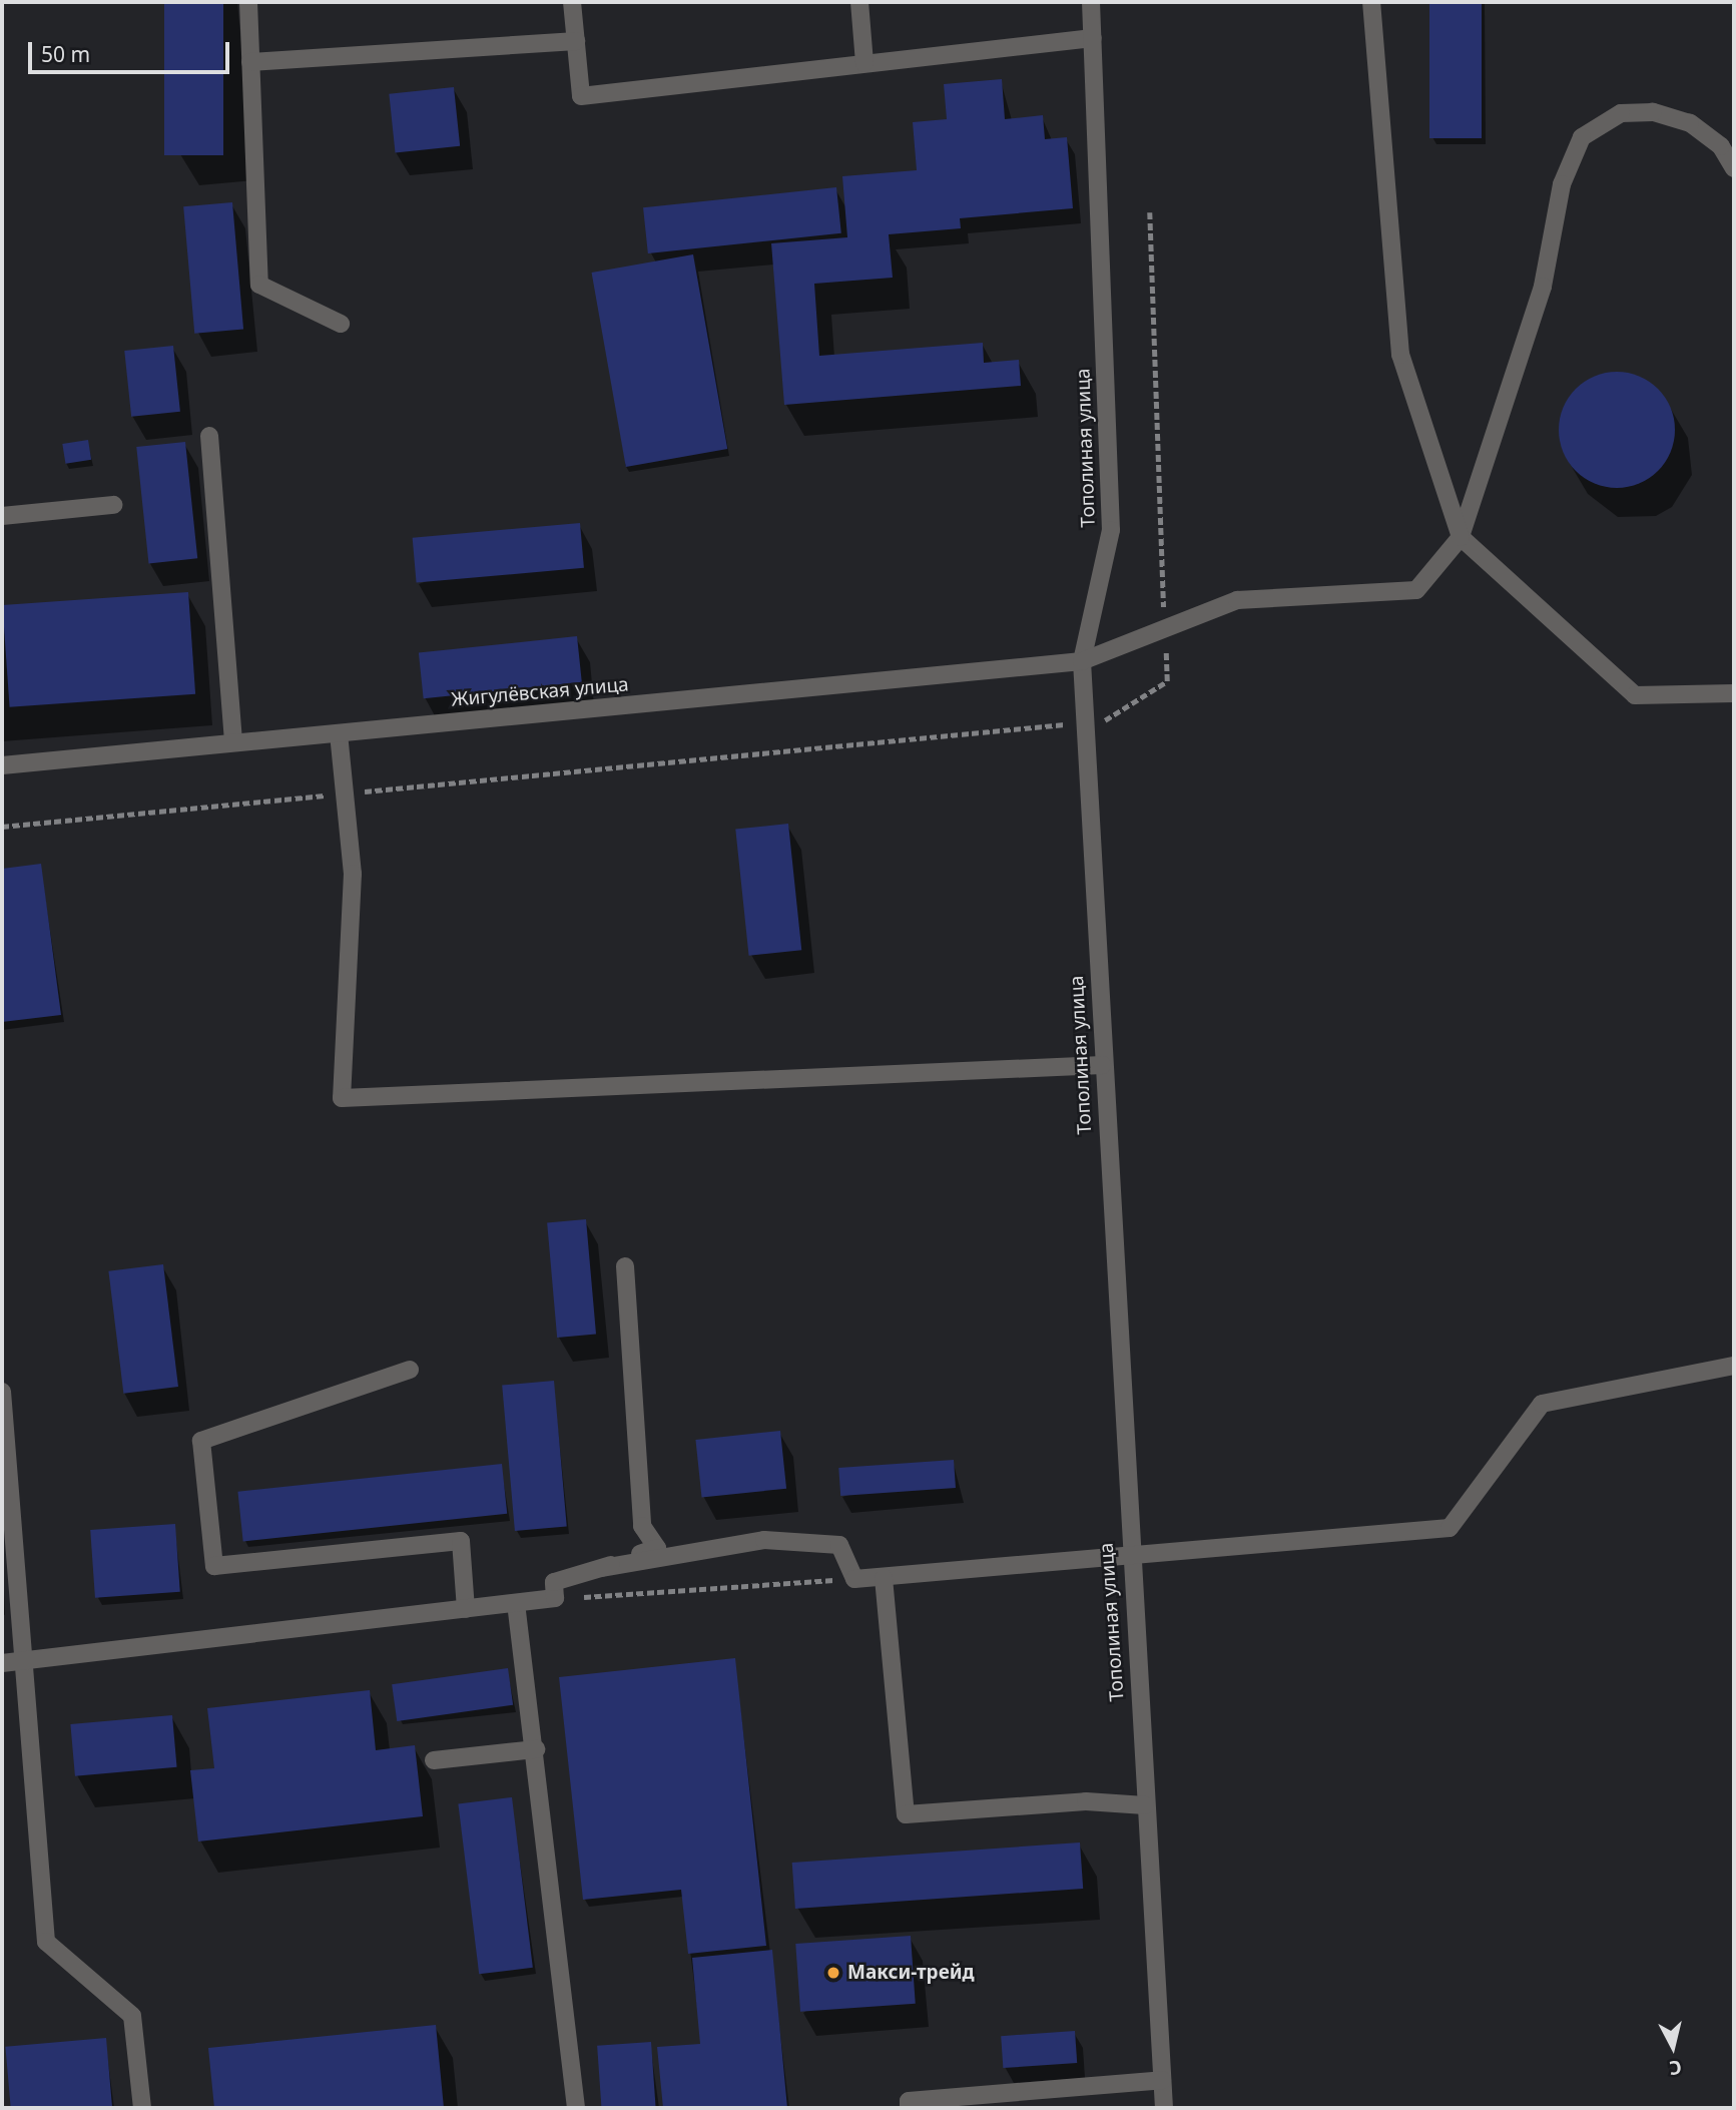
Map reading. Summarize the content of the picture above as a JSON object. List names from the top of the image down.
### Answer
{
  "streets": {
    "street": ["Тополиная улица", "Жигулёвская улица"]
  },
  "crossings": [
    ["Тополиная улица", "Жигулёвская улица"]
  ],
  "places": ["Макси-трейд"],
  "scale_bar": "50 m",
  "north": "bottom"
}
